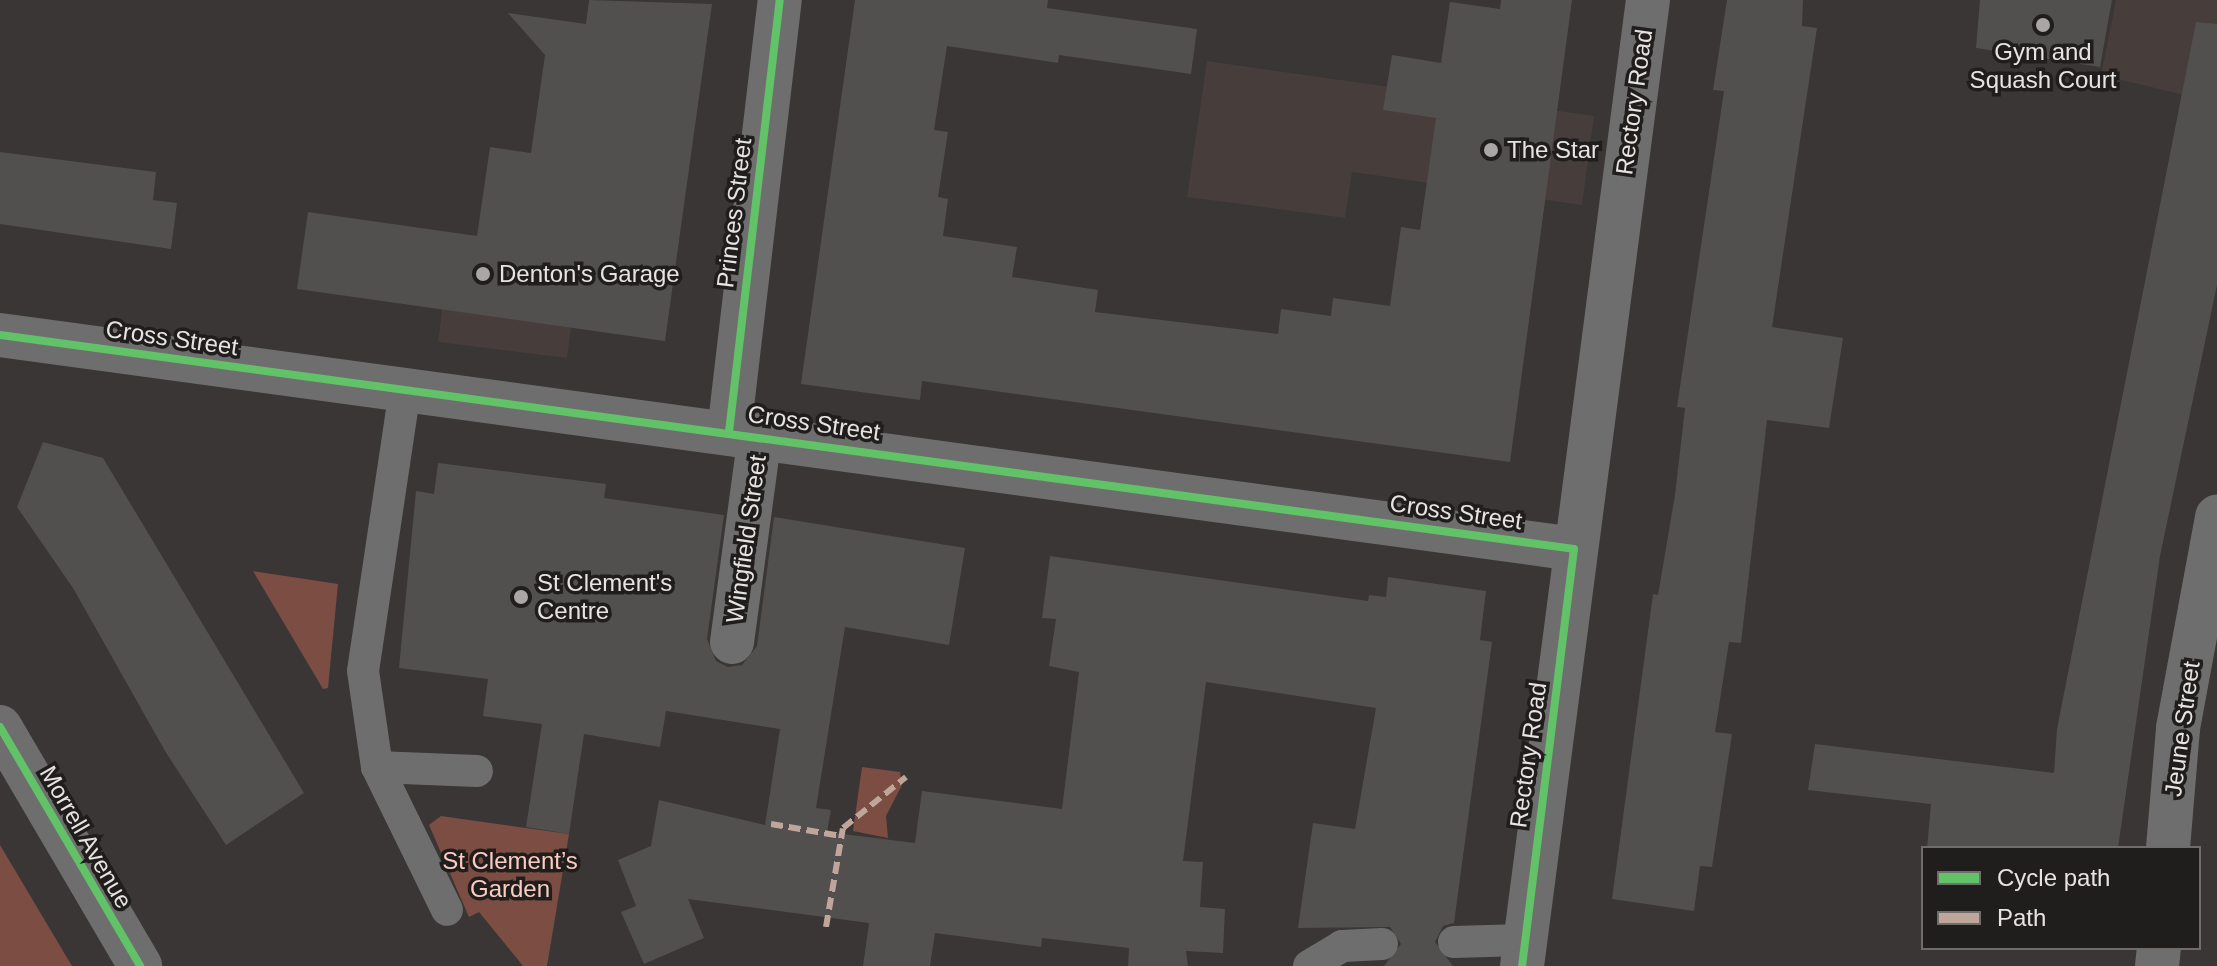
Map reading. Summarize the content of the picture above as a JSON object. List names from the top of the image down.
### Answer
{
  "streets": {
    "street": [
      "Rectory Road",
      "Princes Street",
      "Cross Street",
      "Wingfield Street",
      "Jeune Street",
      "Morrell Avenue"
    ]
  },
  "crossings": [
    ["Rectory Road", "Cross Street"],
    ["Princes Street", "Cross Street"],
    ["Princes Street", "Wingfield Street"],
    ["Cross Street", "Wingfield Street"]
  ],
  "parks": ["St Clement’s Garden"],
  "places": [
    "Gym and Squash Court",
    "The Star",
    "Denton's Garage",
    "St Clement's Centre"
  ],
  "legend": ["Cycle path", "Path"]
}
